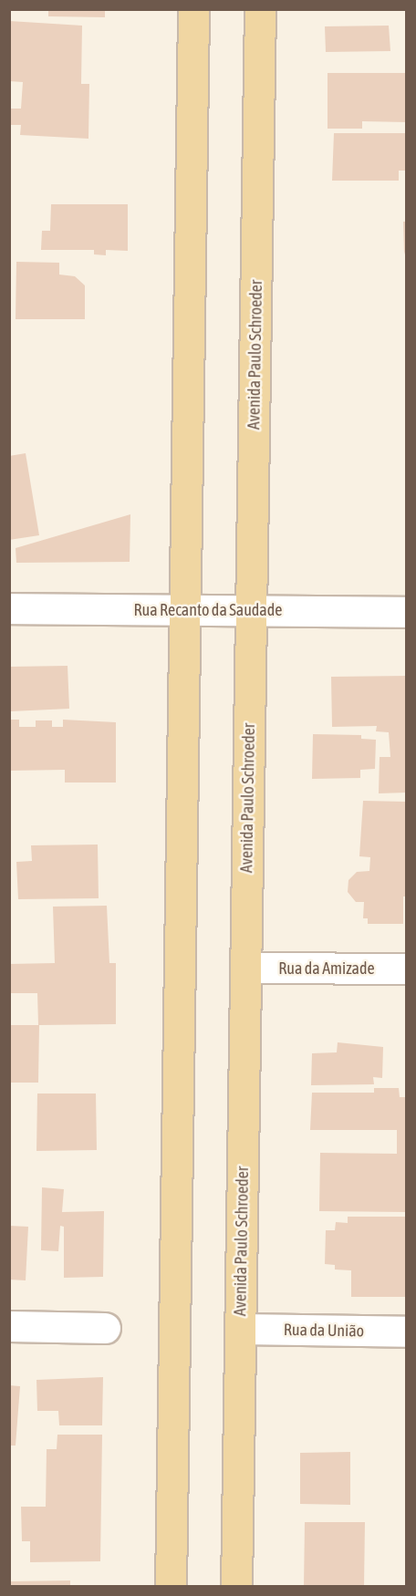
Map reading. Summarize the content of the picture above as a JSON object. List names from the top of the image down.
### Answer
{
  "streets": {
    "main road": ["Avenida Paulo Schroeder"],
    "street": ["Rua Recanto da Saudade", "Rua da Amizade", "Rua da União"]
  },
  "crossings": [
    ["Avenida Paulo Schroeder", "Rua Recanto da Saudade"],
    ["Avenida Paulo Schroeder", "Rua da Amizade"],
    ["Avenida Paulo Schroeder", "Rua da União"]
  ]
}
